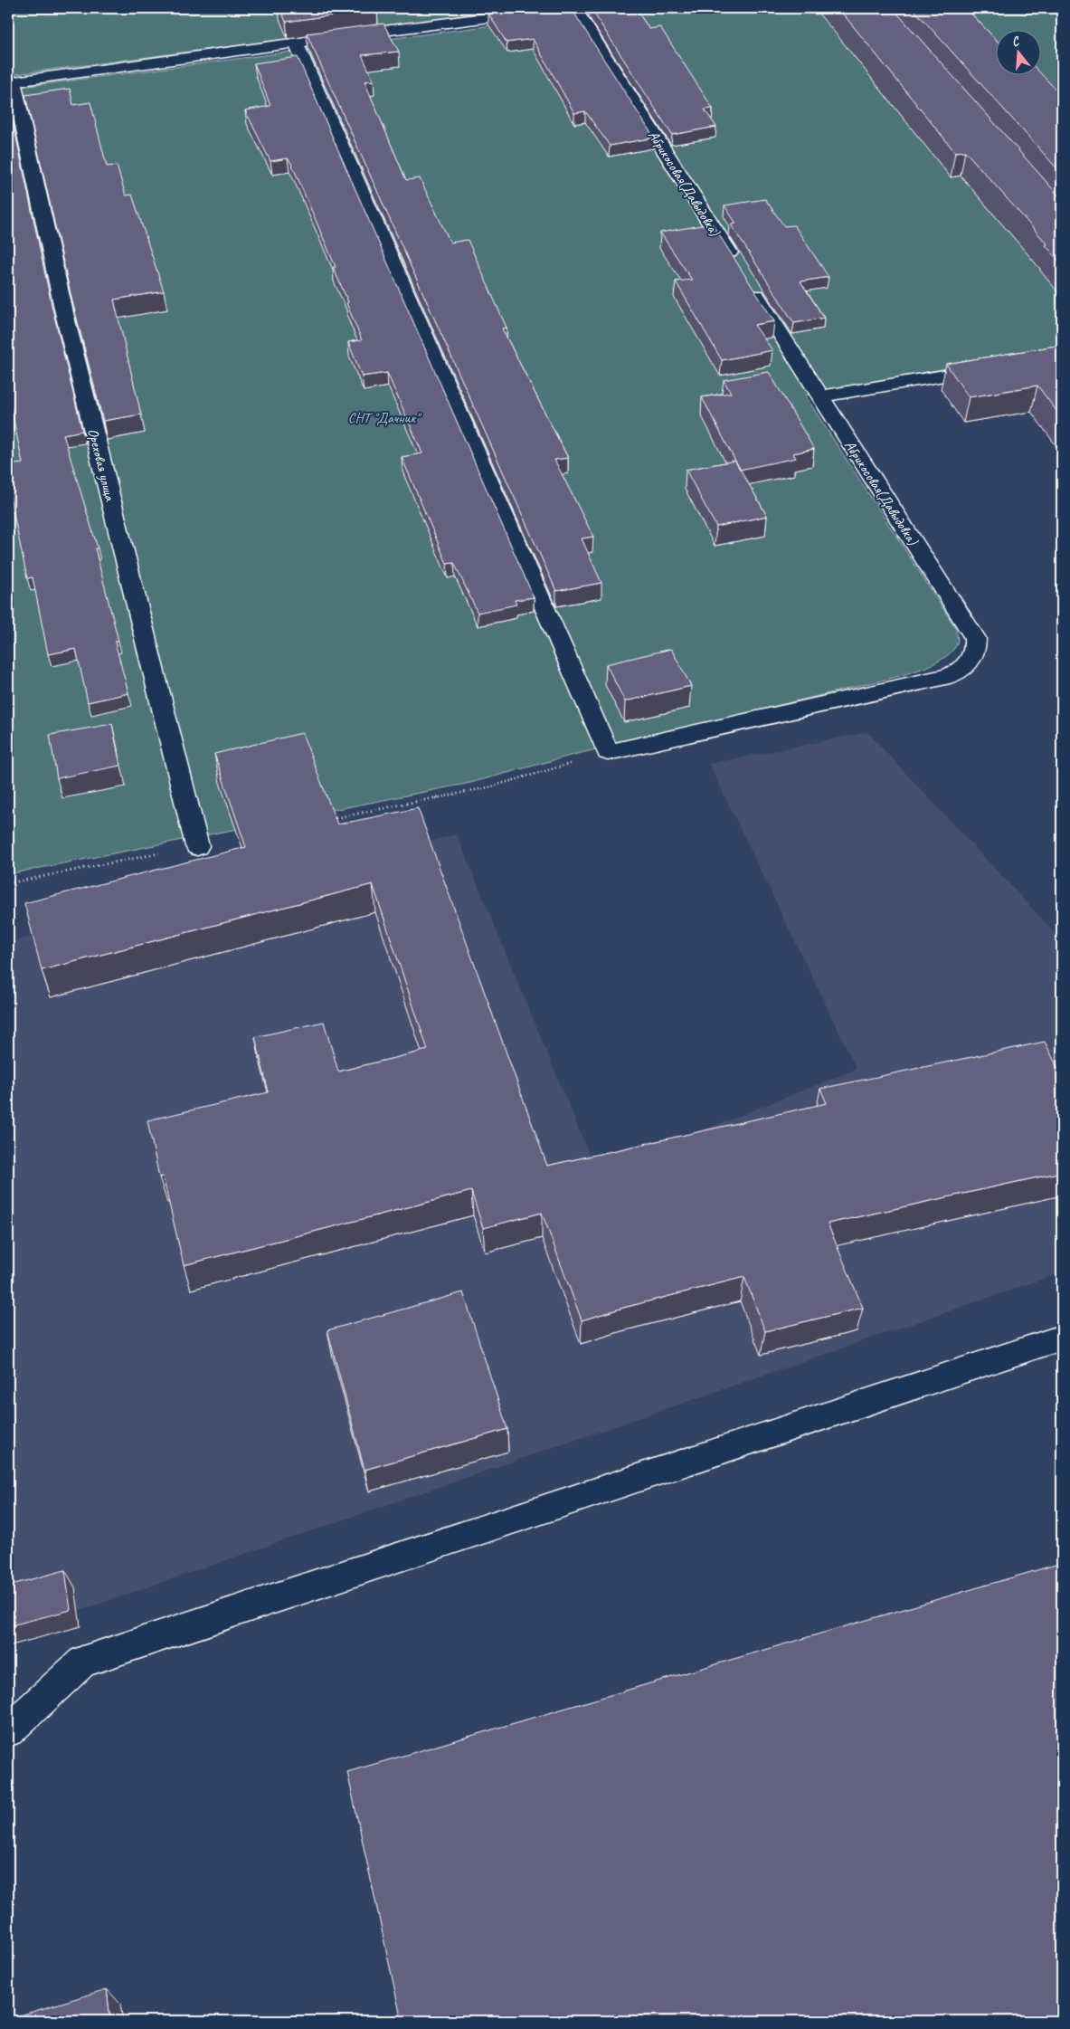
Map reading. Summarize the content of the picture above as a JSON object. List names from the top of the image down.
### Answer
{
  "streets": {
    "street": ["Абрикосовая(Давыдовка)", "Ореховая улица"]
  },
  "parks": ["СНТ \"Дачник\""],
  "north": "top"
}
